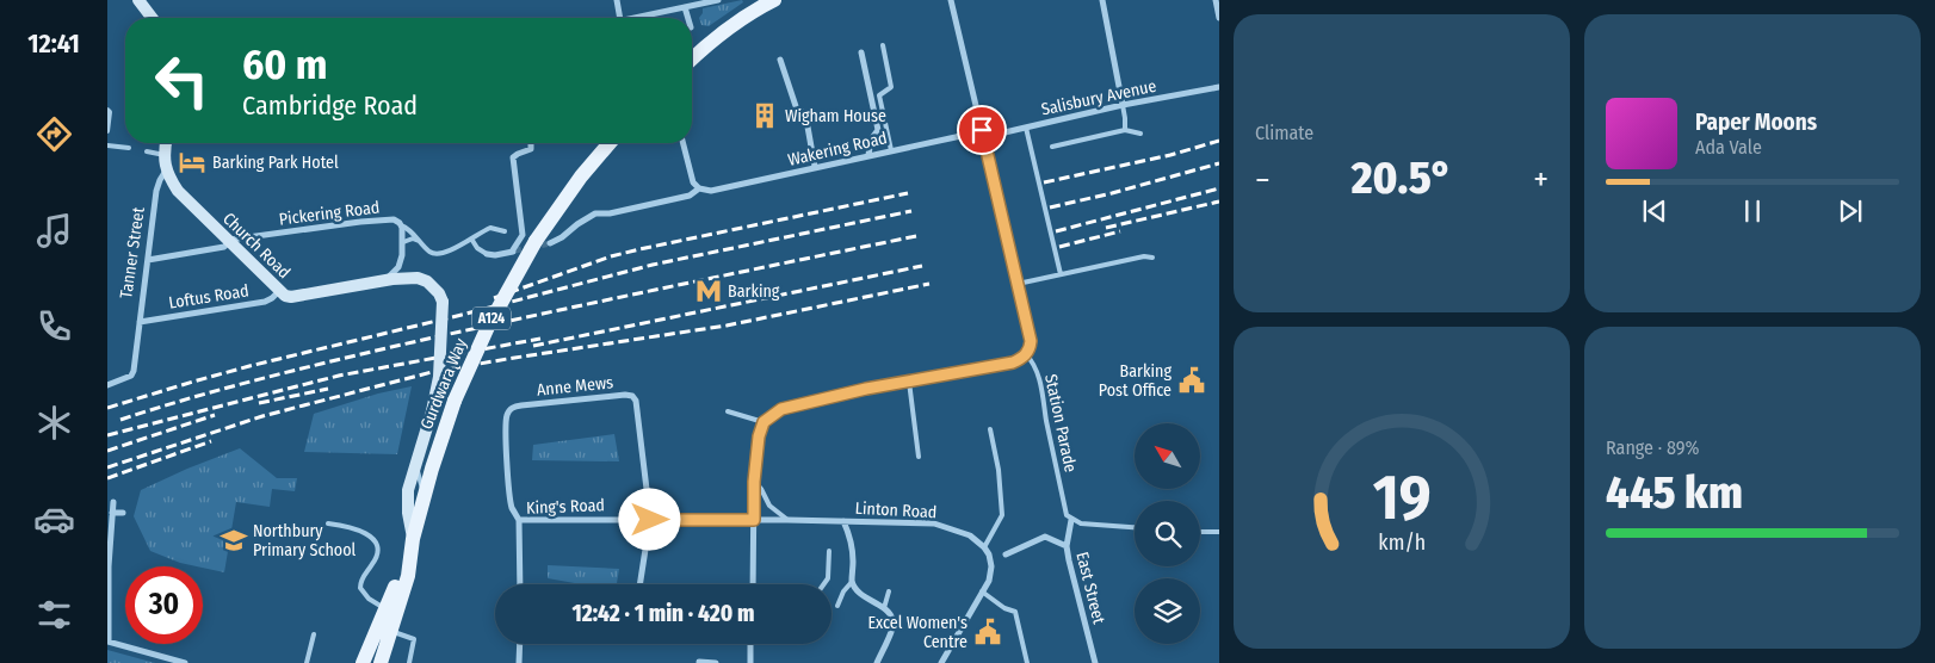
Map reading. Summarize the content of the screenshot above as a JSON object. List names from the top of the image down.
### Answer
{
  "streets": {
    "main road": ["A124", "Gurdwara Way"],
    "street": [
      "Salisbury Avenue",
      "Wakering Road",
      "Pickering Road",
      "Church Road",
      "Tanner Street",
      "Loftus Road",
      "Anne Mews",
      "Station Parade",
      "King's Road",
      "Linton Road",
      "East Street"
    ]
  },
  "crossings": [
    ["Salisbury Avenue", "Station Parade"],
    ["Wakering Road", "Gurdwara Way"],
    ["Wakering Road", "Station Parade"],
    ["Pickering Road", "Church Road"],
    ["Pickering Road", "Tanner Street"],
    ["Church Road", "Tanner Street"],
    ["Church Road", "Loftus Road"],
    ["Tanner Street", "Loftus Road"],
    ["Anne Mews", "King's Road"],
    ["Anne Mews", "Linton Road"],
    ["Station Parade", "East Street"],
    ["King's Road", "Linton Road"]
  ],
  "places": {
    "building": ["Wigham House"],
    "hotel": ["Barking Park Hotel"],
    "metro station": ["Barking"],
    "public building": ["Barking Post Office", "Excel Women's Centre"],
    "school or university": ["Northbury Primary School"]
  },
  "north": "top left",
  "page": {
    "tabs": "12:41",
    "tile": [
      "Climate",
      ["Range · 89%", "445 km"]
    ],
    "turn": ["60 m", "Cambridge Road"],
    "song": ["Paper Moons", "Ada Vale"],
    "heat": ["−", "20.5°", "+"],
    "limit": "30",
    "trip": "12:42 · 1 min · 420 m",
    "gauge": ["19", "km/h"]
  }
}
